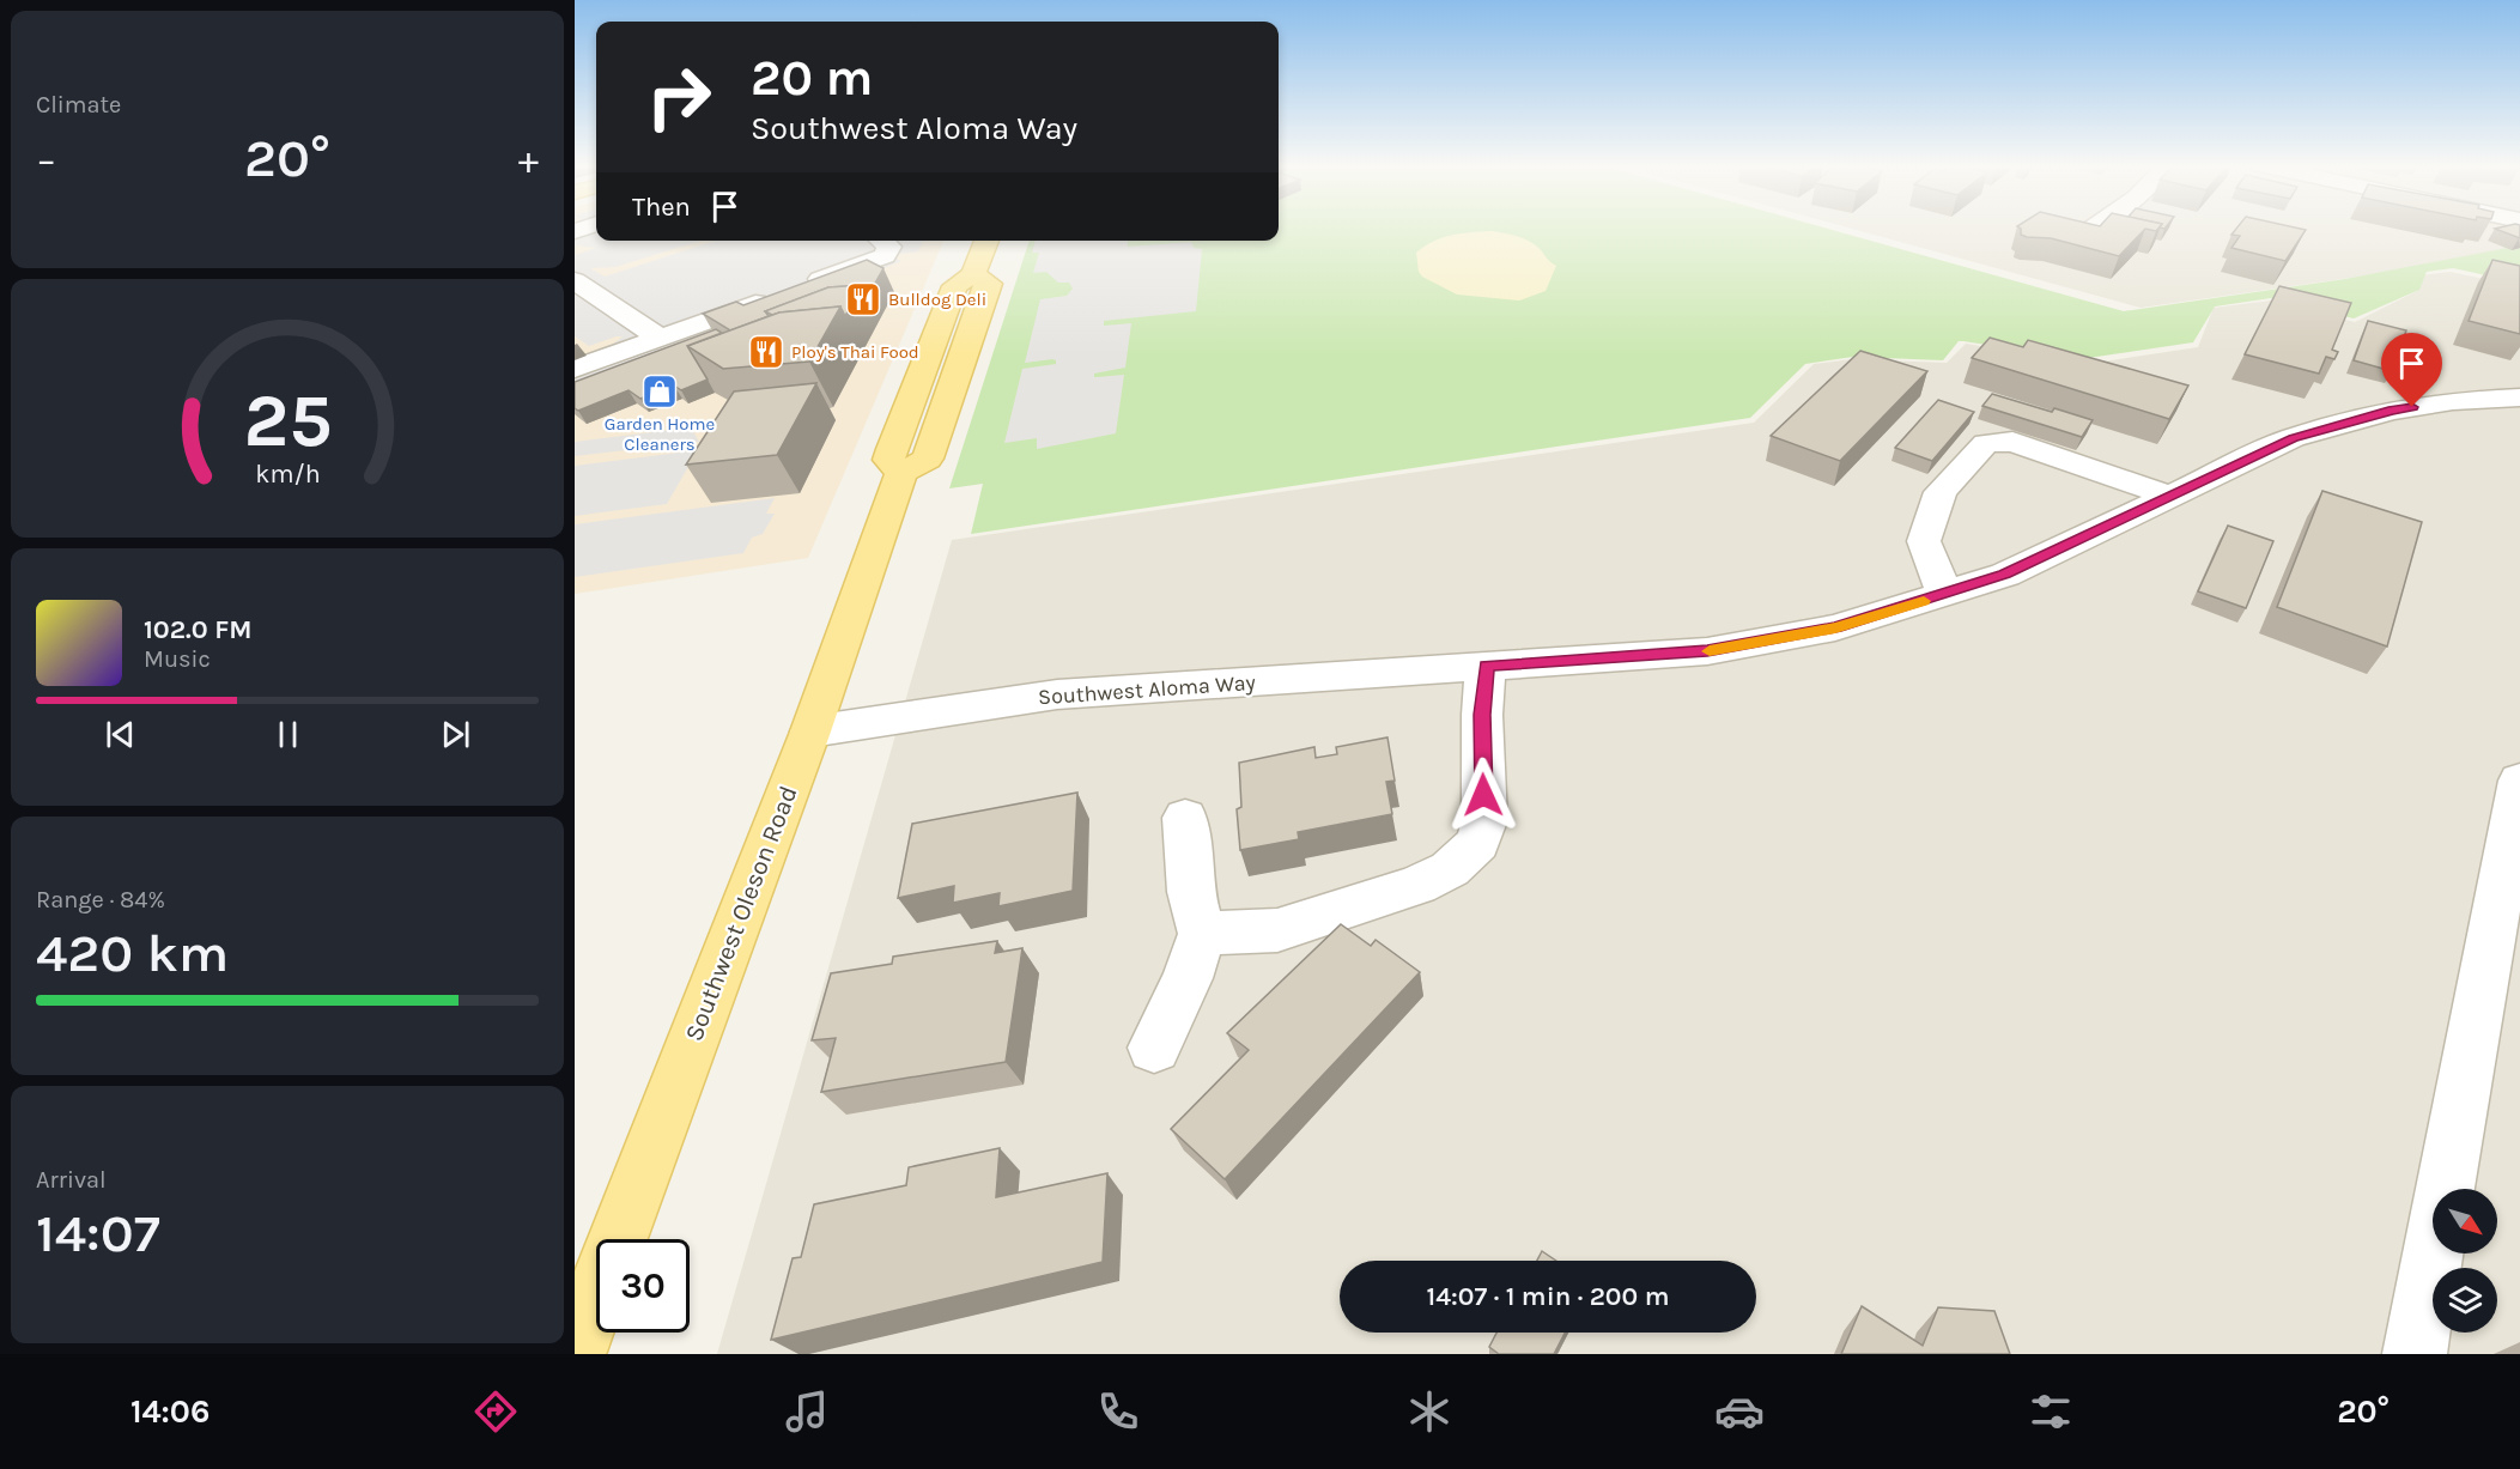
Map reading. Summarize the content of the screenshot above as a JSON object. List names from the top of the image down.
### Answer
{
  "streets": {
    "main road": ["Southwest Oleson Road"],
    "street": ["Southwest Aloma Way"]
  },
  "crossings": [
    ["Southwest Aloma Way", "Southwest Oleson Road"]
  ],
  "places": {
    "restaurant": ["Bulldog Deli", "Ploy's Thai Food"],
    "shop": ["Garden Home Cleaners"]
  },
  "north": "bottom right",
  "page": {
    "tile": [
      "Climate",
      ["Range · 84%", "420 km"],
      ["Arrival", "14:07"]
    ],
    "turn": ["20 m", "Southwest Aloma Way"],
    "heat": ["−", "20°", "+"],
    "then": "Then",
    "song": ["102.0 FM", "Music"],
    "limit": "30",
    "trip": "14:07 · 1 min · 200 m",
    "tabs": ["14:06", "20°"],
    "gauge": ["25", "km/h"]
  }
}
